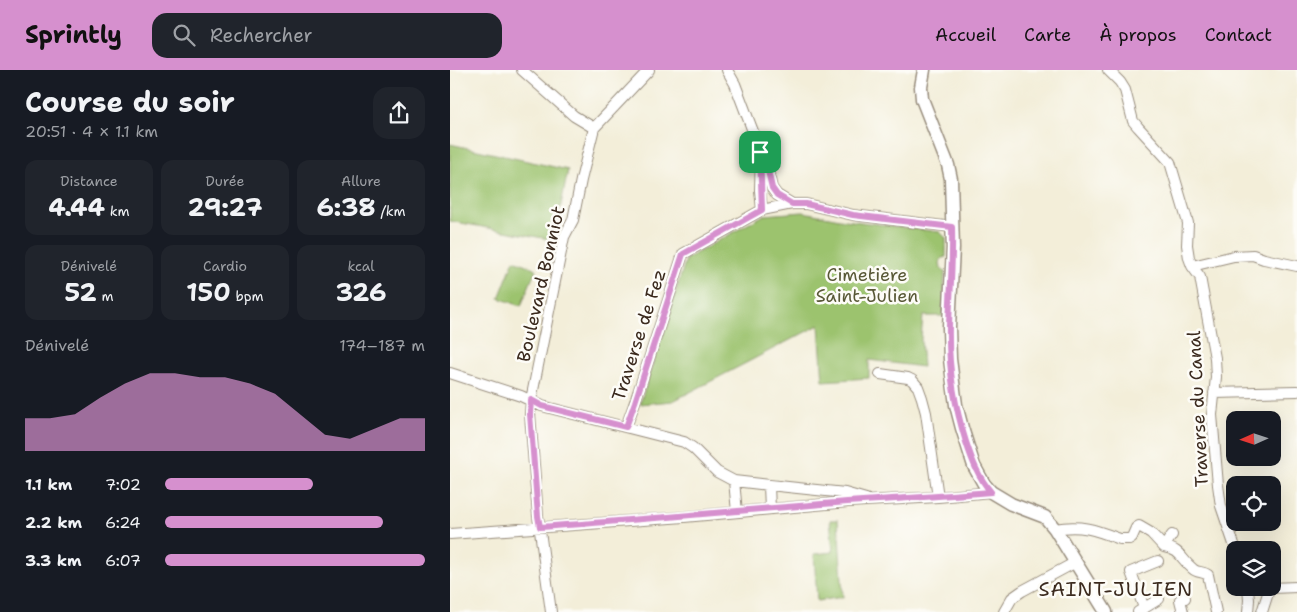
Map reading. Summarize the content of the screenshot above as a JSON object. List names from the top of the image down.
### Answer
{
  "streets": {
    "street": ["Boulevard Bonniot", "Traverse de Fez", "Traverse du Canal"]
  },
  "districts": ["SAINT-JULIEN"],
  "parks": ["Cimetière Saint-Julien"],
  "north": "left",
  "page": {
    "header": "Sprintly",
    "search": "Rechercher",
    "nav": [
      "Accueil",
      "Carte",
      "À propos",
      "Contact"
    ],
    "heading": ["Course du soir", "20:51 · 4 × 1.1 km"],
    "stats": [
      ["Distance", "4.44 km"],
      ["Durée", "29:27"],
      ["Allure", "6:38 /km"],
      ["Dénivelé", "52 m"],
      ["Cardio", "150 bpm"],
      ["kcal", "326"]
    ],
    "chart": ["Dénivelé", "174–187 m"],
    "list": [
      {
        "name": "1.1 km",
        "note": "7:02"
      },
      {
        "name": "2.2 km",
        "note": "6:24"
      },
      {
        "name": "3.3 km",
        "note": "6:07"
      }
    ]
  }
}
